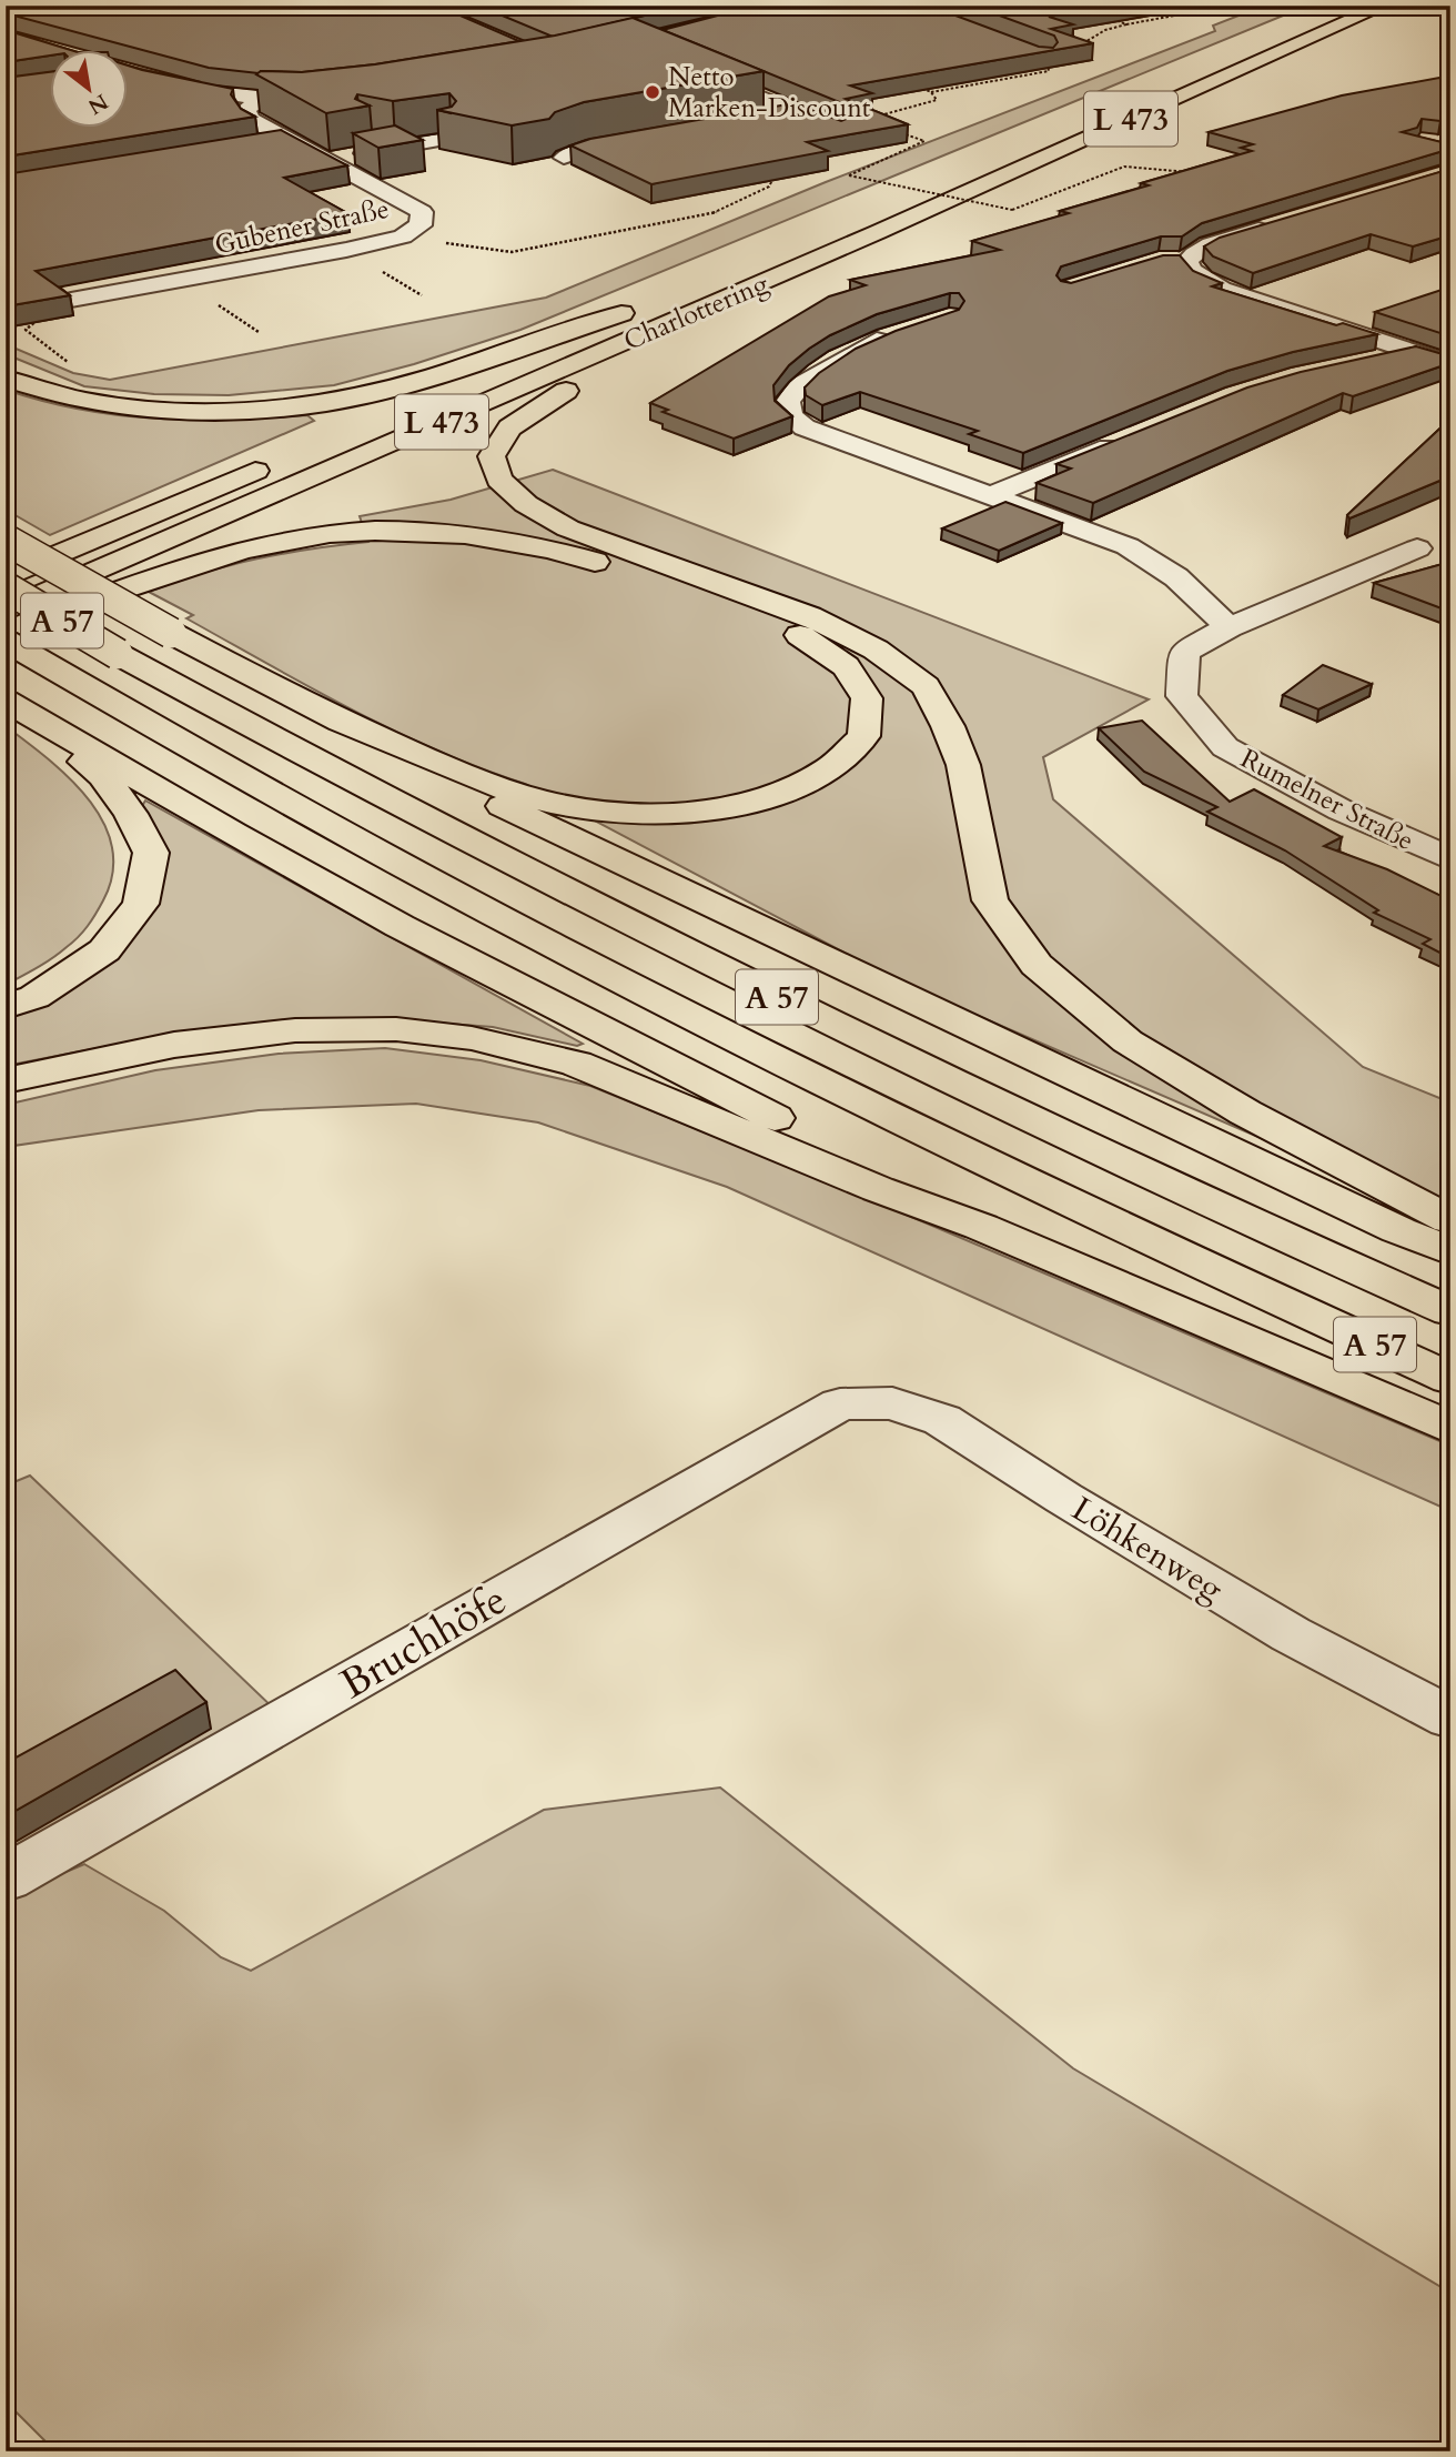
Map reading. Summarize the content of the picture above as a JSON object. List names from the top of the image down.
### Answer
{
  "streets": {
    "highway": ["L 473", "Charlottering", "A 57"],
    "street": [
      "Gubener Straße",
      "Rumelner Straße",
      "Löhkenweg",
      "Bruchhöfe"
    ]
  },
  "crossings": [
    ["Löhkenweg", "Bruchhöfe"]
  ],
  "places": ["Netto Marken-Discount"],
  "north": "bottom right"
}
